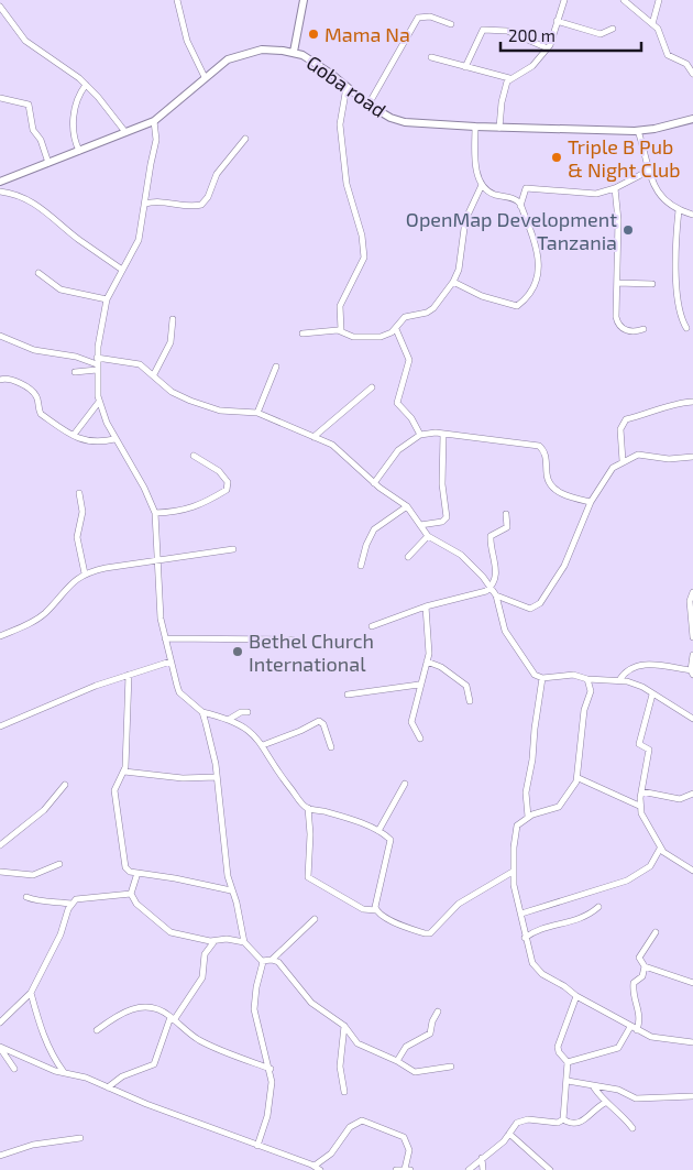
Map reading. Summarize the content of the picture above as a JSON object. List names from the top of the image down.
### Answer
{
  "streets": {
    "street": ["Goba road"]
  },
  "places": [
    "Mama Na",
    "Triple B Pub & Night Club",
    "OpenMap Development Tanzania",
    "Bethel Church International"
  ],
  "scale_bar": "200 m"
}
